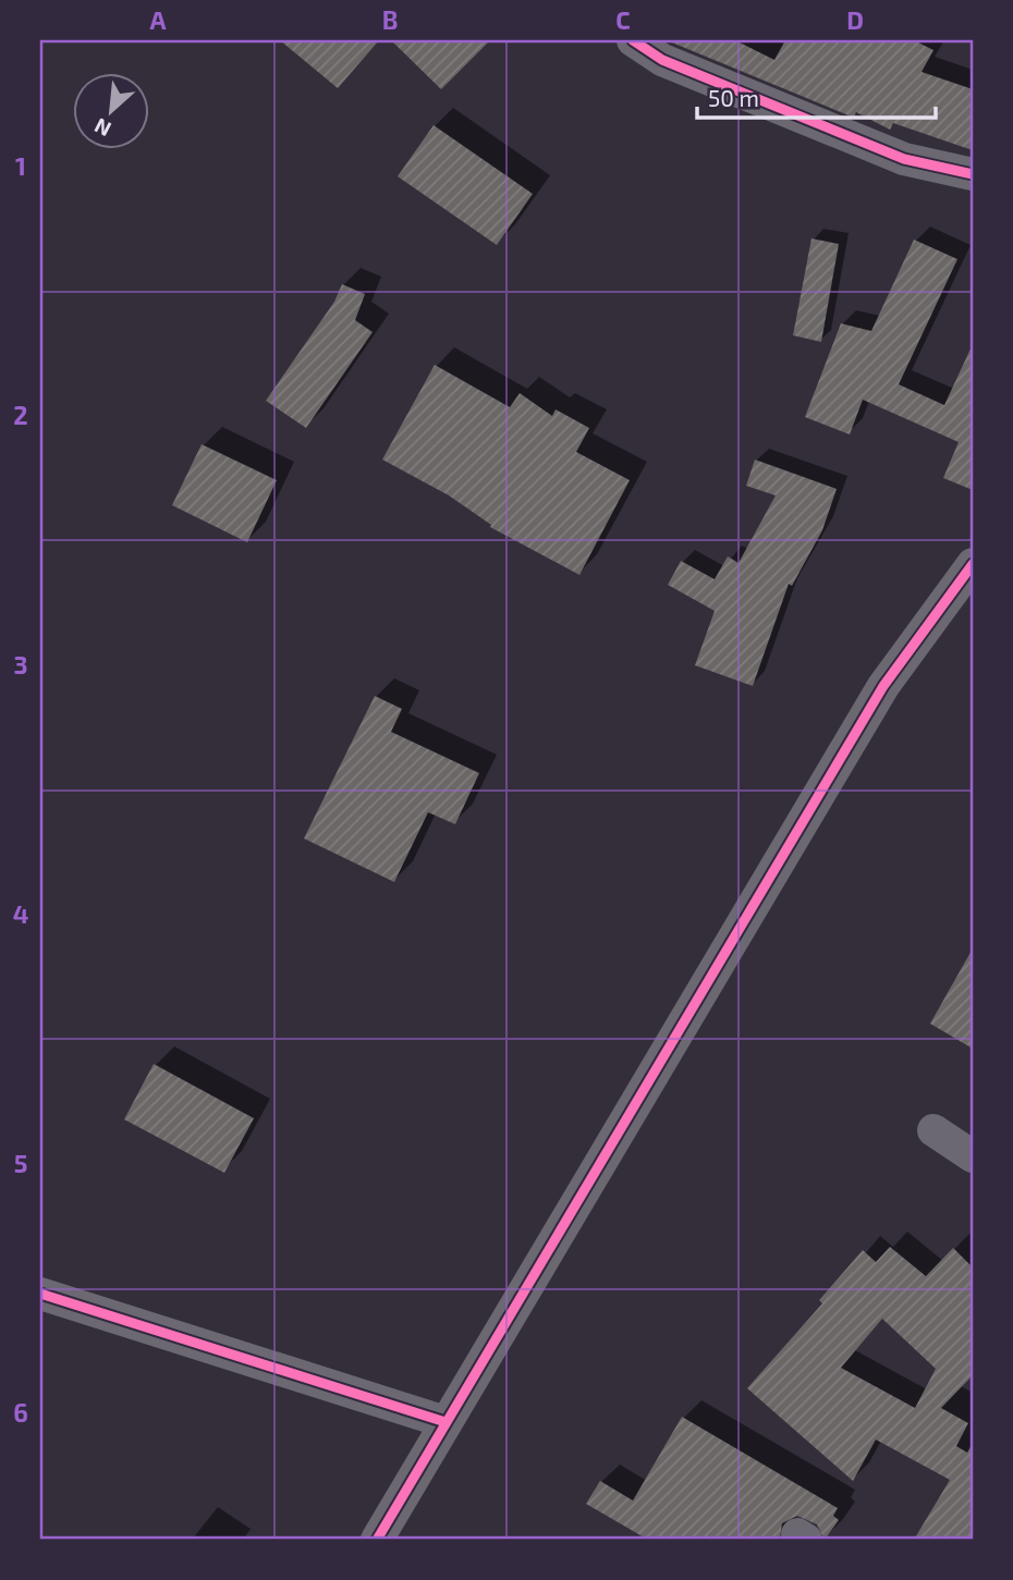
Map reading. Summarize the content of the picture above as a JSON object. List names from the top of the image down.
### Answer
{
  "scale_bar": "50 m",
  "north": "bottom left",
  "grid": {
    "columns": [
      "A",
      "B",
      "C",
      "D"
    ],
    "rows": [
      "1",
      "2",
      "3",
      "4",
      "5",
      "6"
    ]
  }
}
